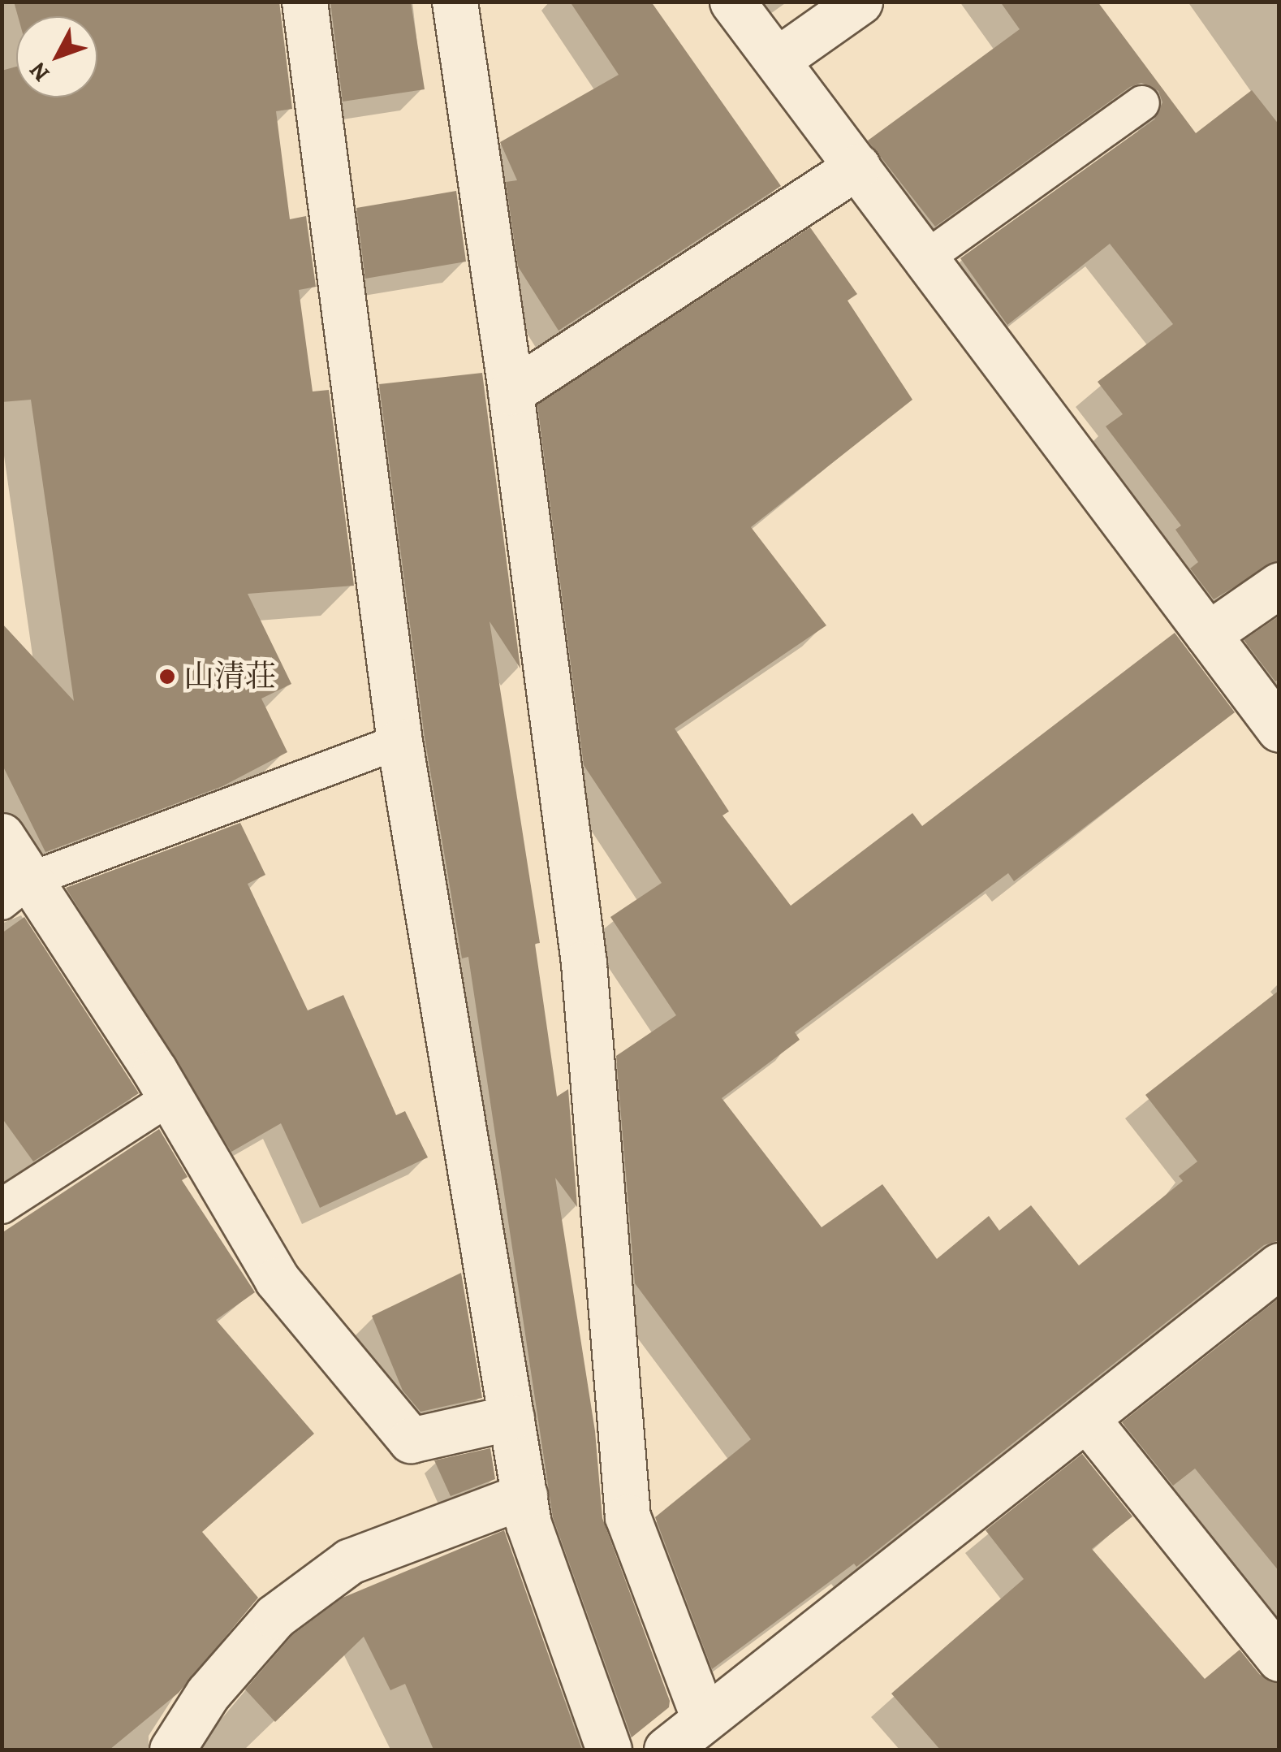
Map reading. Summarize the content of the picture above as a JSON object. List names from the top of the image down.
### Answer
{
  "places": ["山清荘"],
  "north": "bottom left"
}
